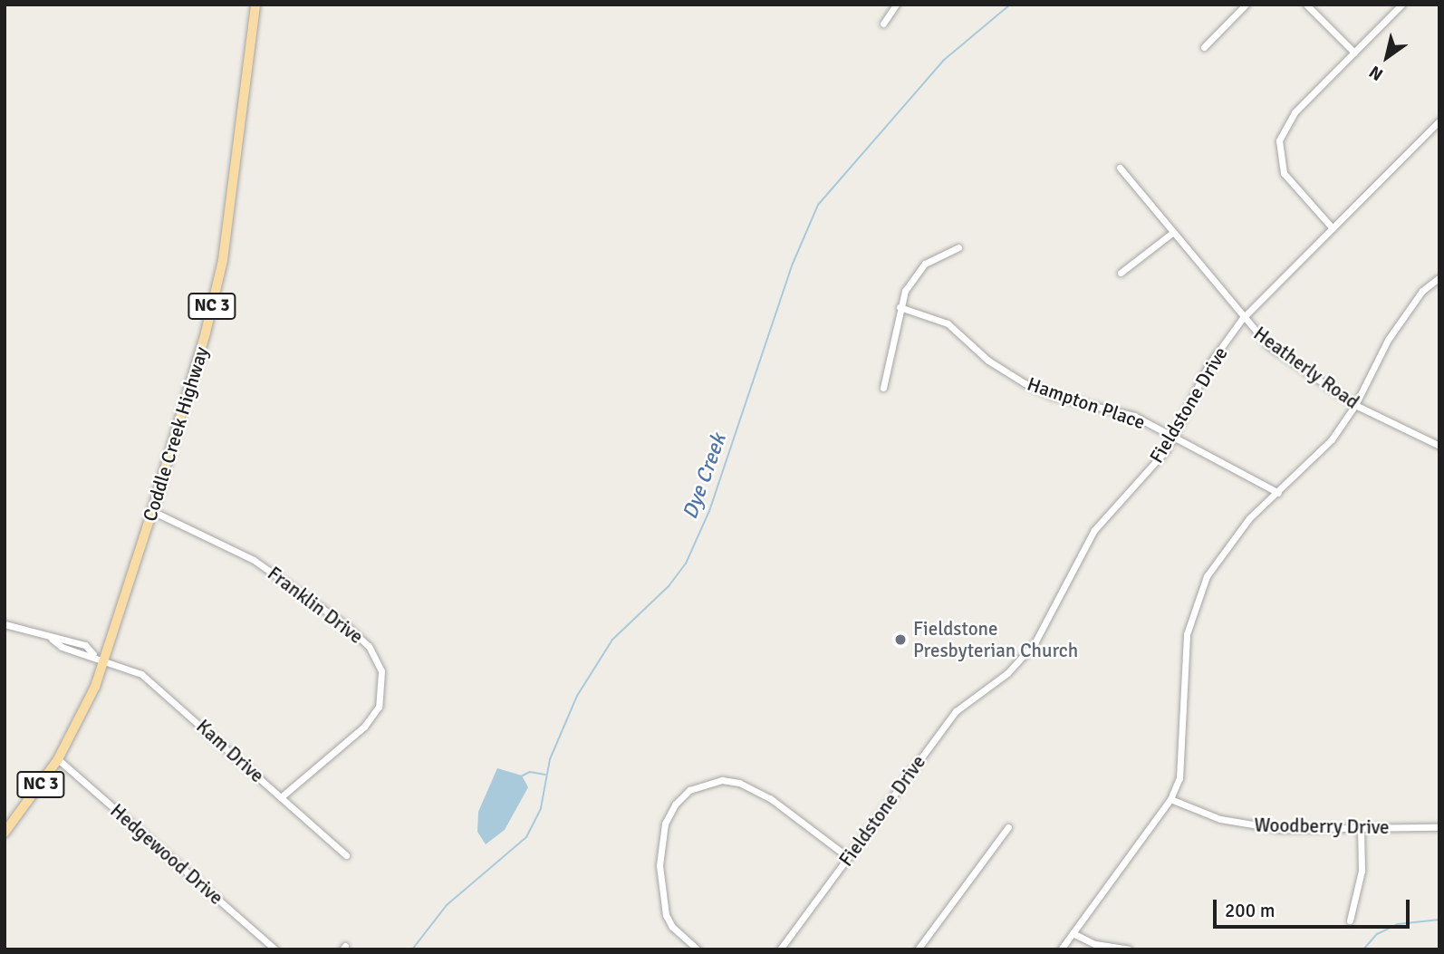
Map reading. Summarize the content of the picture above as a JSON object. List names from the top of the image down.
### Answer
{
  "streets": {
    "main road": ["NC 3", "Coddle Creek Highway"],
    "street": [
      "Heatherly Road",
      "Hampton Place",
      "Fieldstone Drive",
      "Franklin Drive",
      "Kam Drive",
      "Woodberry Drive",
      "Hedgewood Drive"
    ]
  },
  "crossings": [
    ["Heatherly Road", "Fieldstone Drive"],
    ["Hampton Place", "Fieldstone Drive"],
    ["Coddle Creek Highway", "Franklin Drive"],
    ["Coddle Creek Highway", "Kam Drive"],
    ["Coddle Creek Highway", "Hedgewood Drive"],
    ["Franklin Drive", "Kam Drive"]
  ],
  "water": ["Dye Creek"],
  "places": ["Fieldstone Presbyterian Church"],
  "scale_bar": "200 m",
  "north": "bottom left"
}
